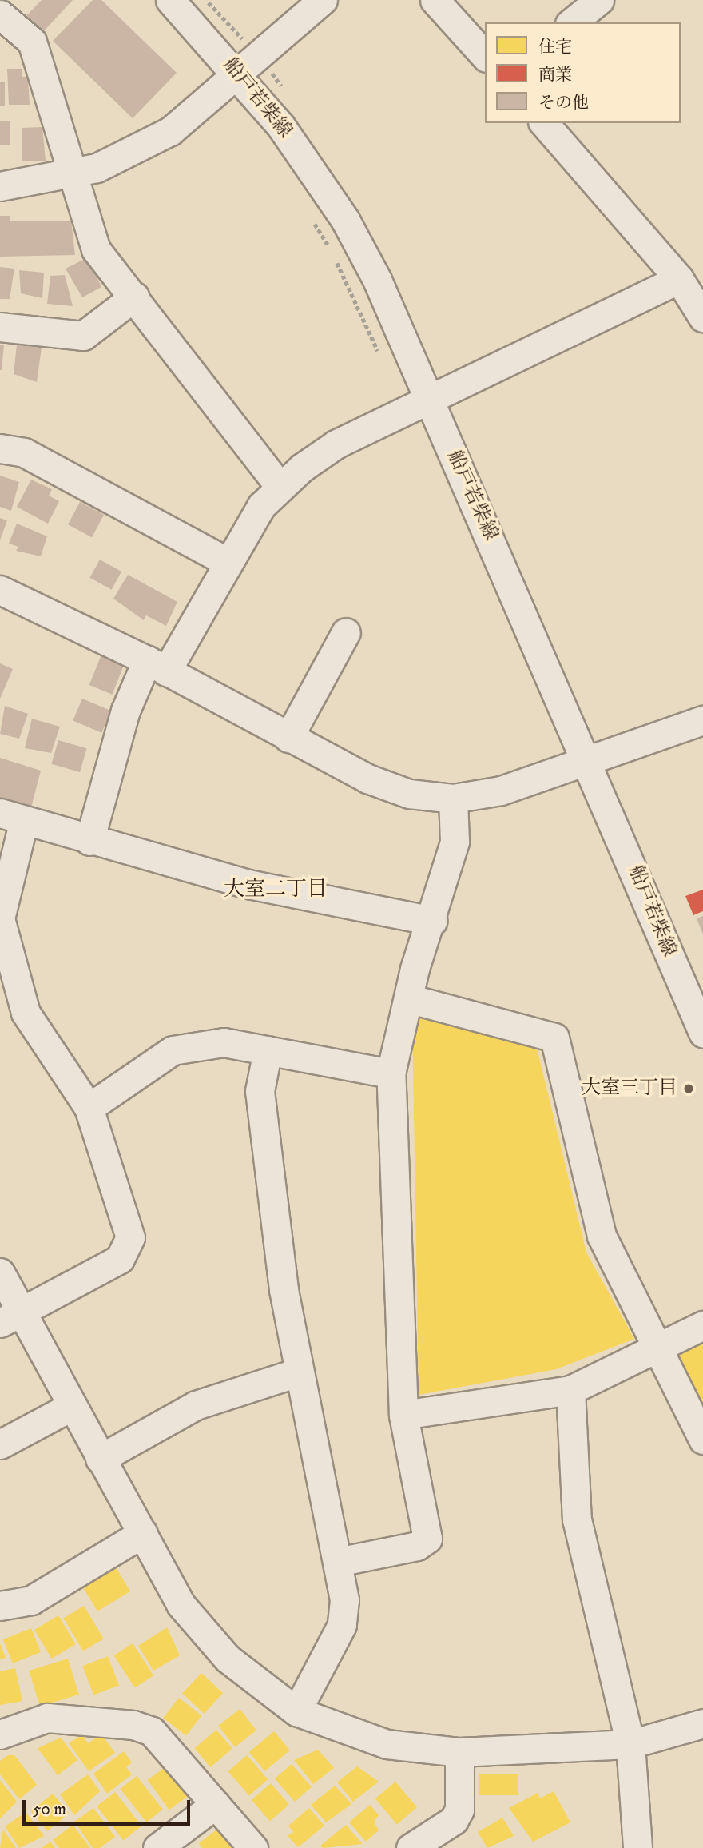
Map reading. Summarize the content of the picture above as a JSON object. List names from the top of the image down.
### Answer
{
  "streets": {
    "street": ["船戸若柴線"]
  },
  "districts": ["大室二丁目"],
  "places": ["大室三丁目"],
  "legend": ["住宅", "商業", "その他"],
  "scale_bar": "50 m"
}
